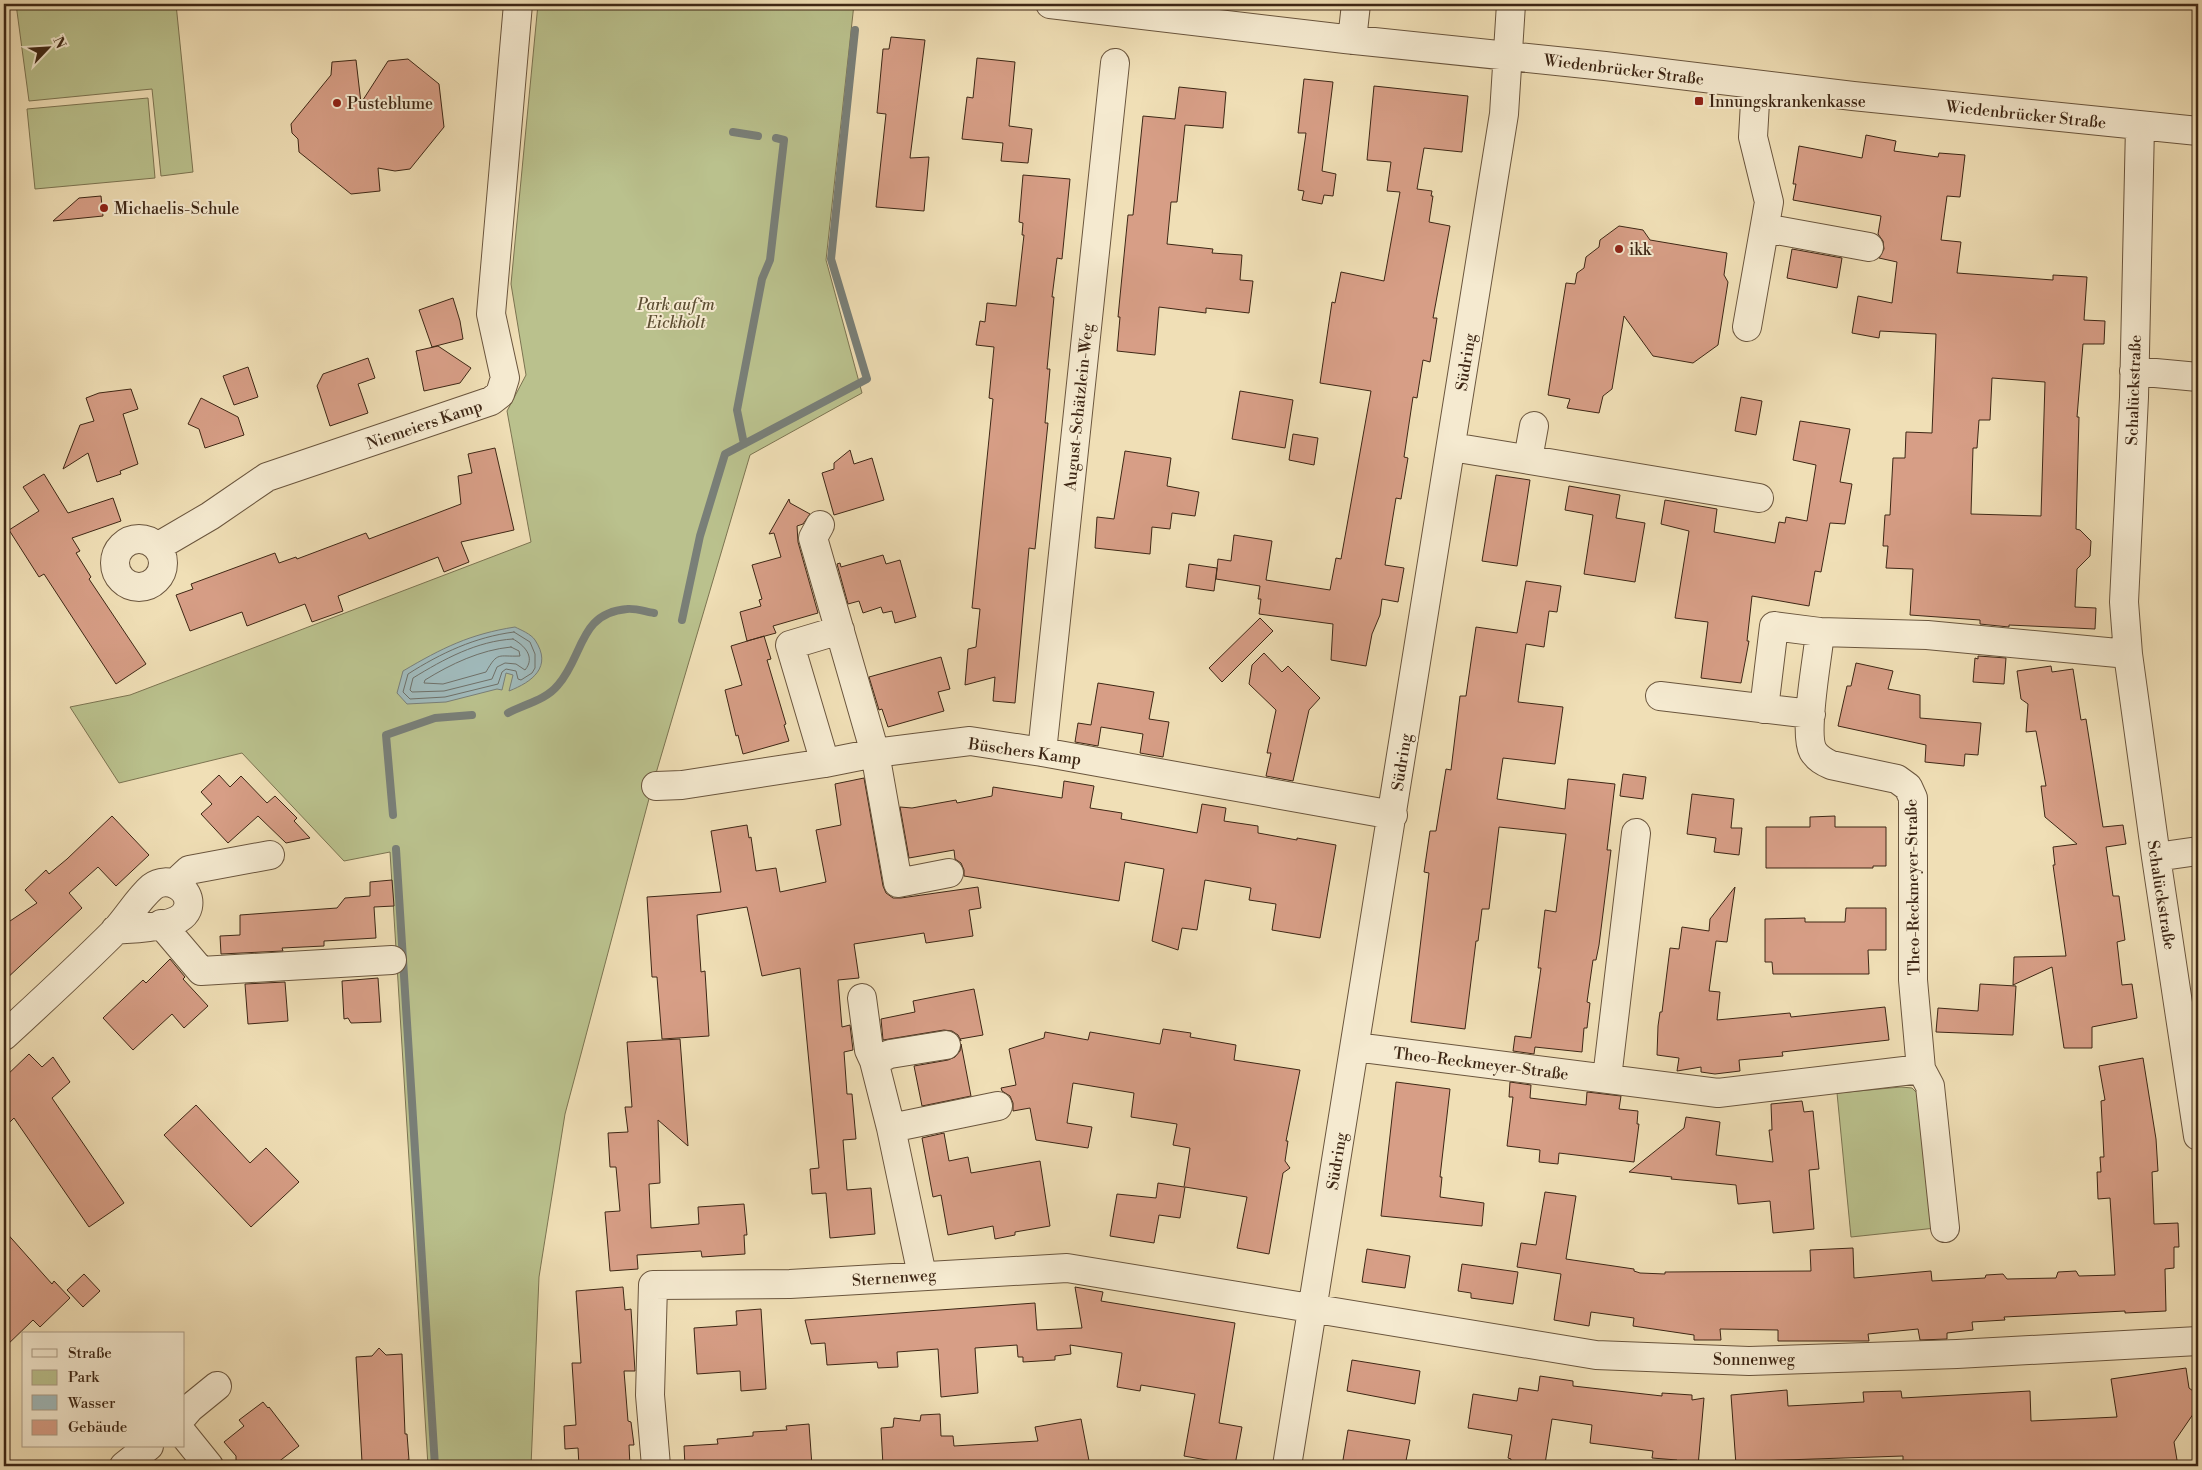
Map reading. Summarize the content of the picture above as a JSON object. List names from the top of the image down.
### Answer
{
  "streets": {
    "street": [
      "Wiedenbrücker Straße",
      "Südring",
      "Schalückstraße",
      "August-Schätzlein-Weg",
      "Niemeiers Kamp",
      "Büschers Kamp",
      "Theo-Reckmeyer-Straße",
      "Sternenweg",
      "Sonnenweg"
    ]
  },
  "crossings": [
    ["Wiedenbrücker Straße", "Südring"],
    ["Wiedenbrücker Straße", "Schalückstraße"],
    ["Südring", "Büschers Kamp"],
    ["Südring", "Theo-Reckmeyer-Straße"],
    ["Südring", "Sternenweg"],
    ["Südring", "Sonnenweg"],
    ["August-Schätzlein-Weg", "Büschers Kamp"],
    ["Sternenweg", "Sonnenweg"]
  ],
  "parks": ["Park auf‘m Eickholt"],
  "places": {
    "transit": ["Innungskrankenkasse"],
    "other": ["Pusteblume", "Michaelis-Schule", "ikk"]
  },
  "legend": [
    "Straße",
    "Park",
    "Wasser",
    "Gebäude"
  ],
  "north": "top right"
}
